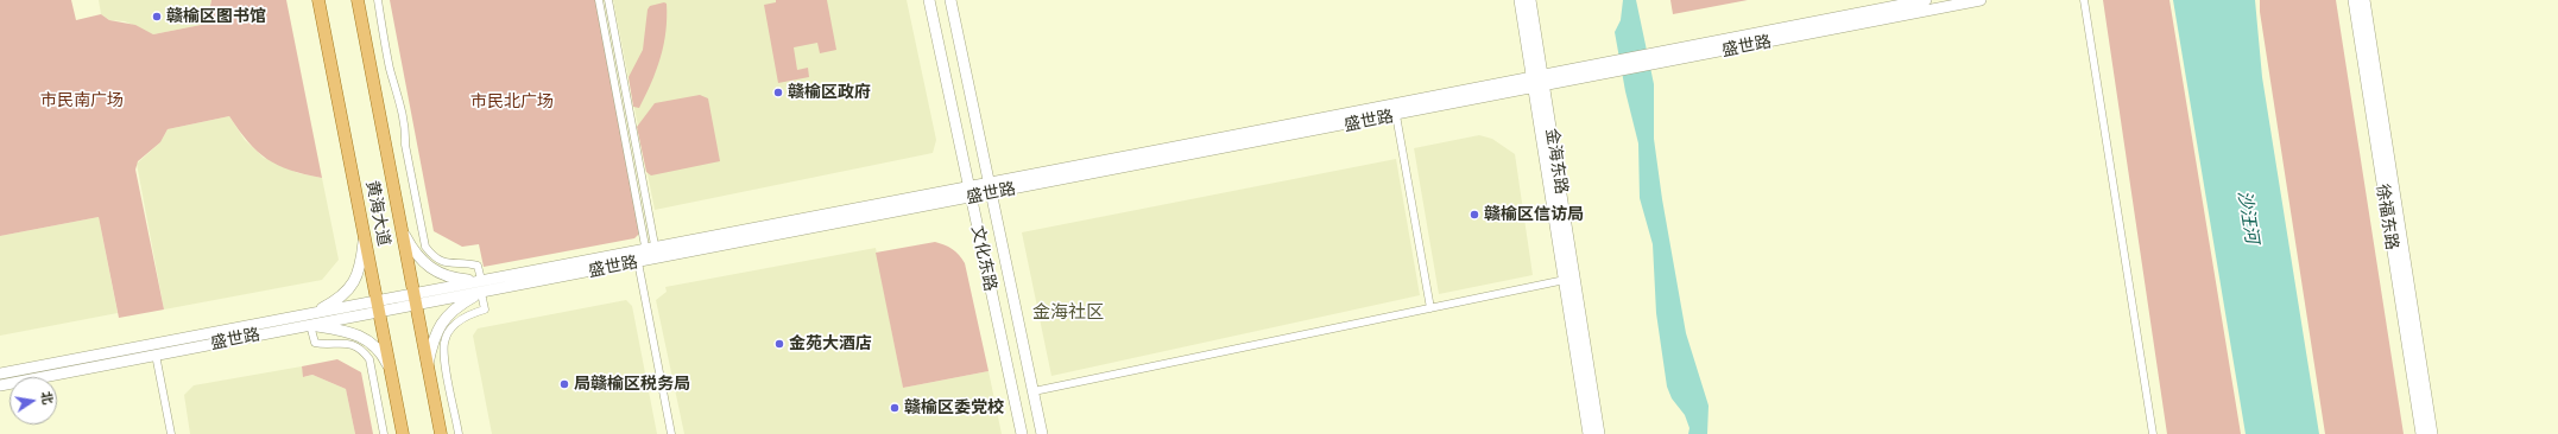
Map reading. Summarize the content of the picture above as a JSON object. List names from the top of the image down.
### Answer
{
  "streets": {
    "main road": [
      "盛世路",
      "金海东路",
      "黄海大道",
      "徐福东路",
      "文化东路"
    ]
  },
  "crossings": [
    ["盛世路", "金海东路"],
    ["盛世路", "黄海大道"],
    ["盛世路", "文化东路"]
  ],
  "districts": ["金海社区"],
  "water": ["沙汪河"],
  "parks": ["市民南广场", "市民北广场"],
  "places": [
    "赣榆区图书馆",
    "赣榆区政府",
    "赣榆区信访局",
    "金苑大酒店",
    "局赣榆区税务局",
    "赣榆区委党校"
  ],
  "north": "right"
}
